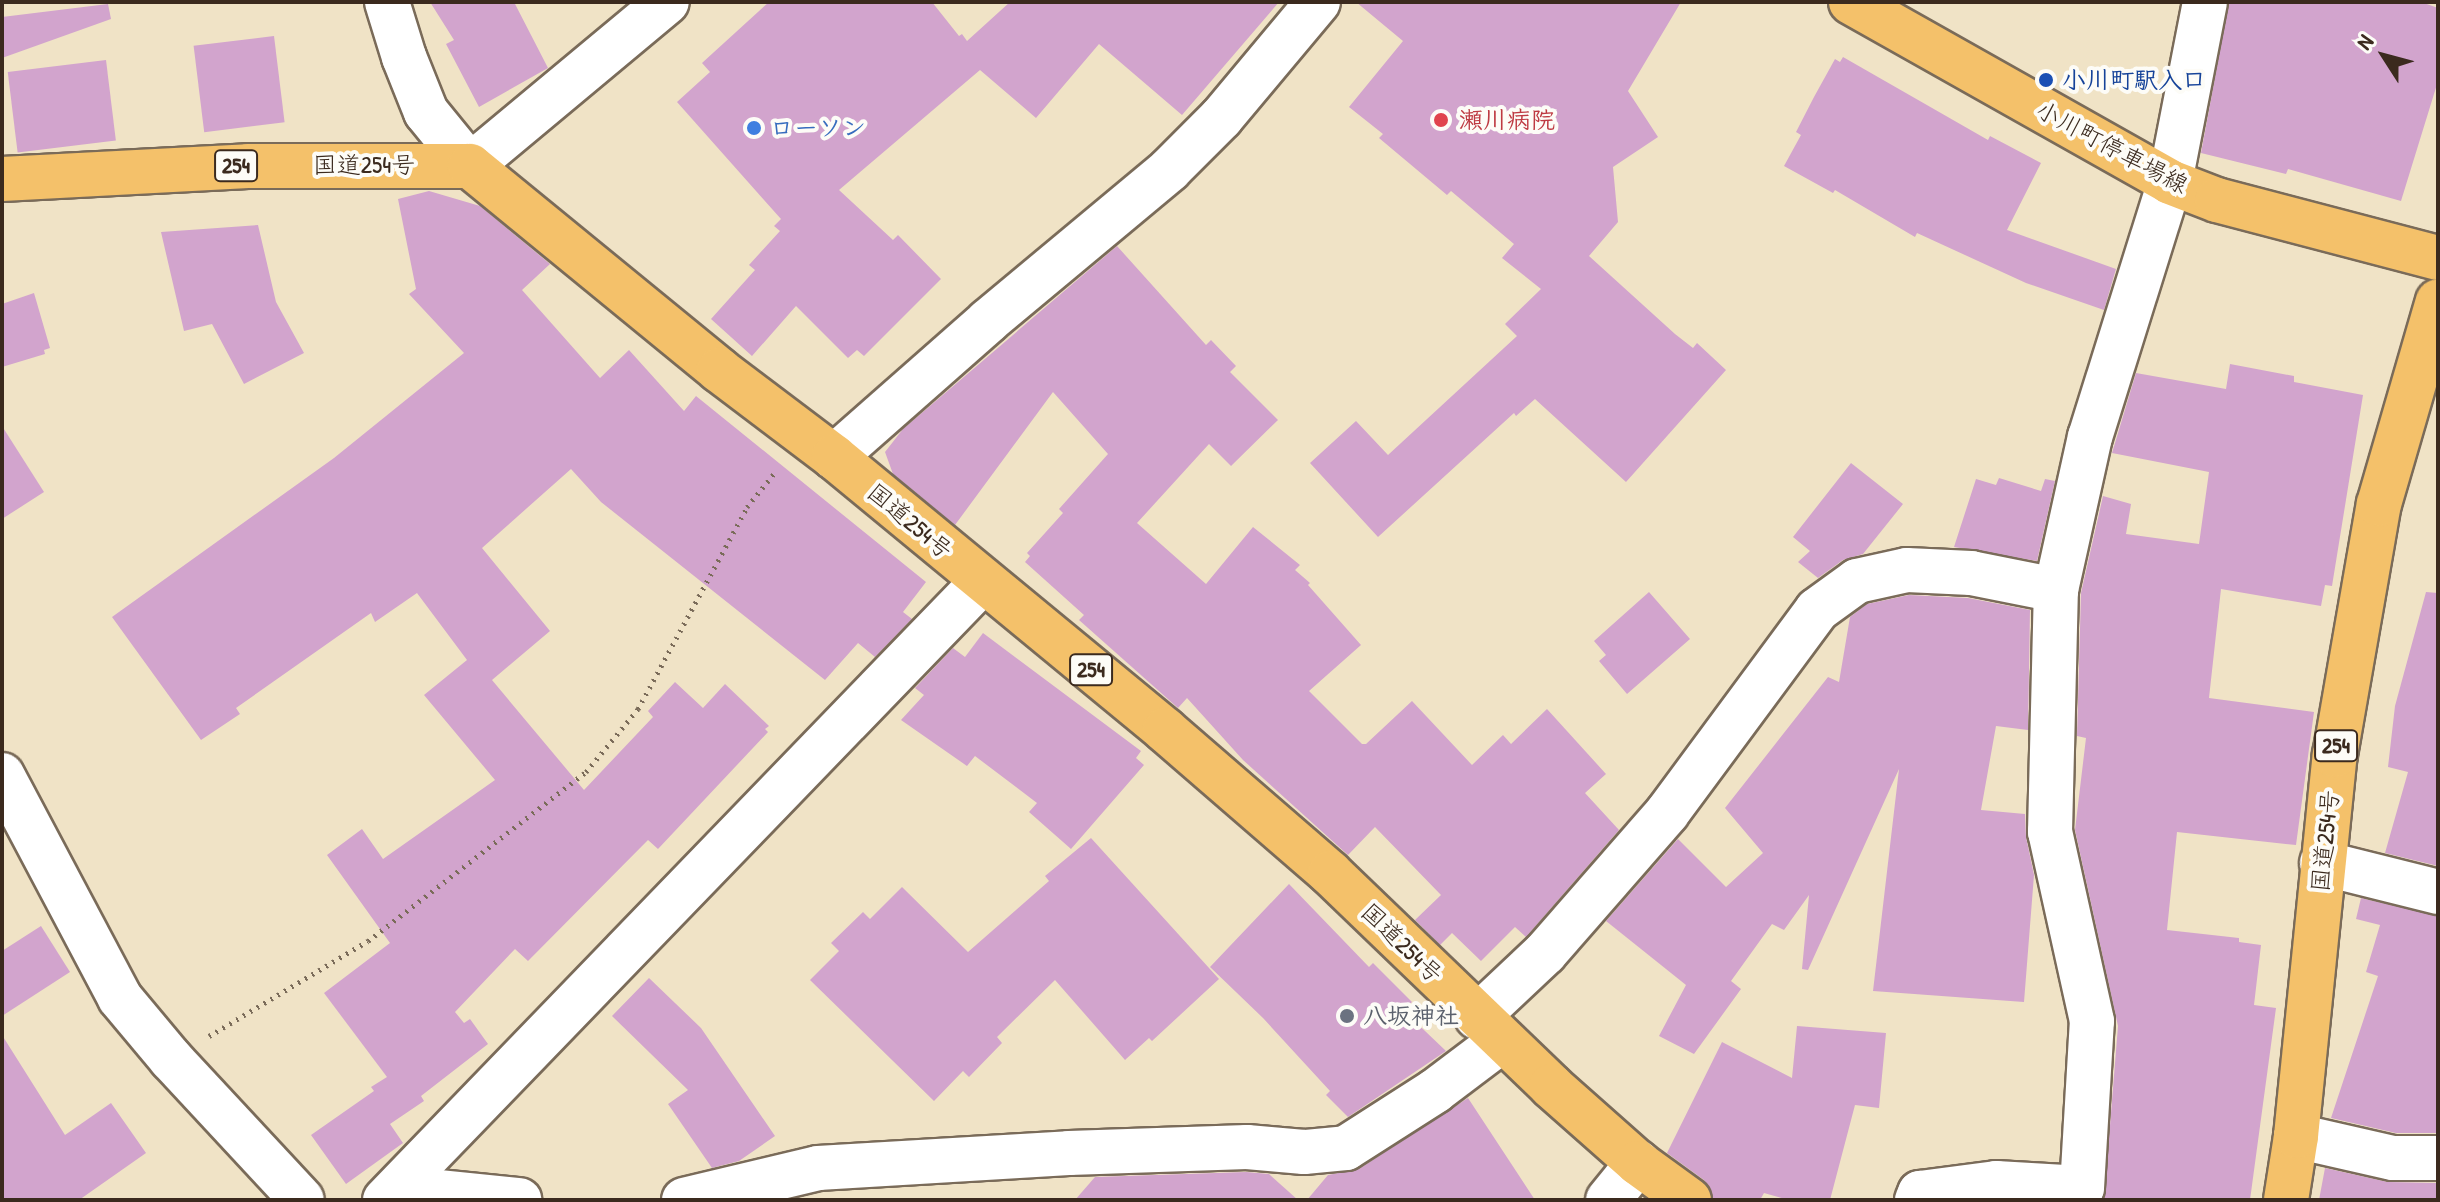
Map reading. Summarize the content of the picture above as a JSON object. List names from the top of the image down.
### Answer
{
  "streets": {
    "main road": ["小川町停車場線", "国道254号", "254"]
  },
  "places": [
    "小川町駅入口",
    "瀬川病院",
    "ローソン",
    "八坂神社"
  ],
  "north": "top left"
}
